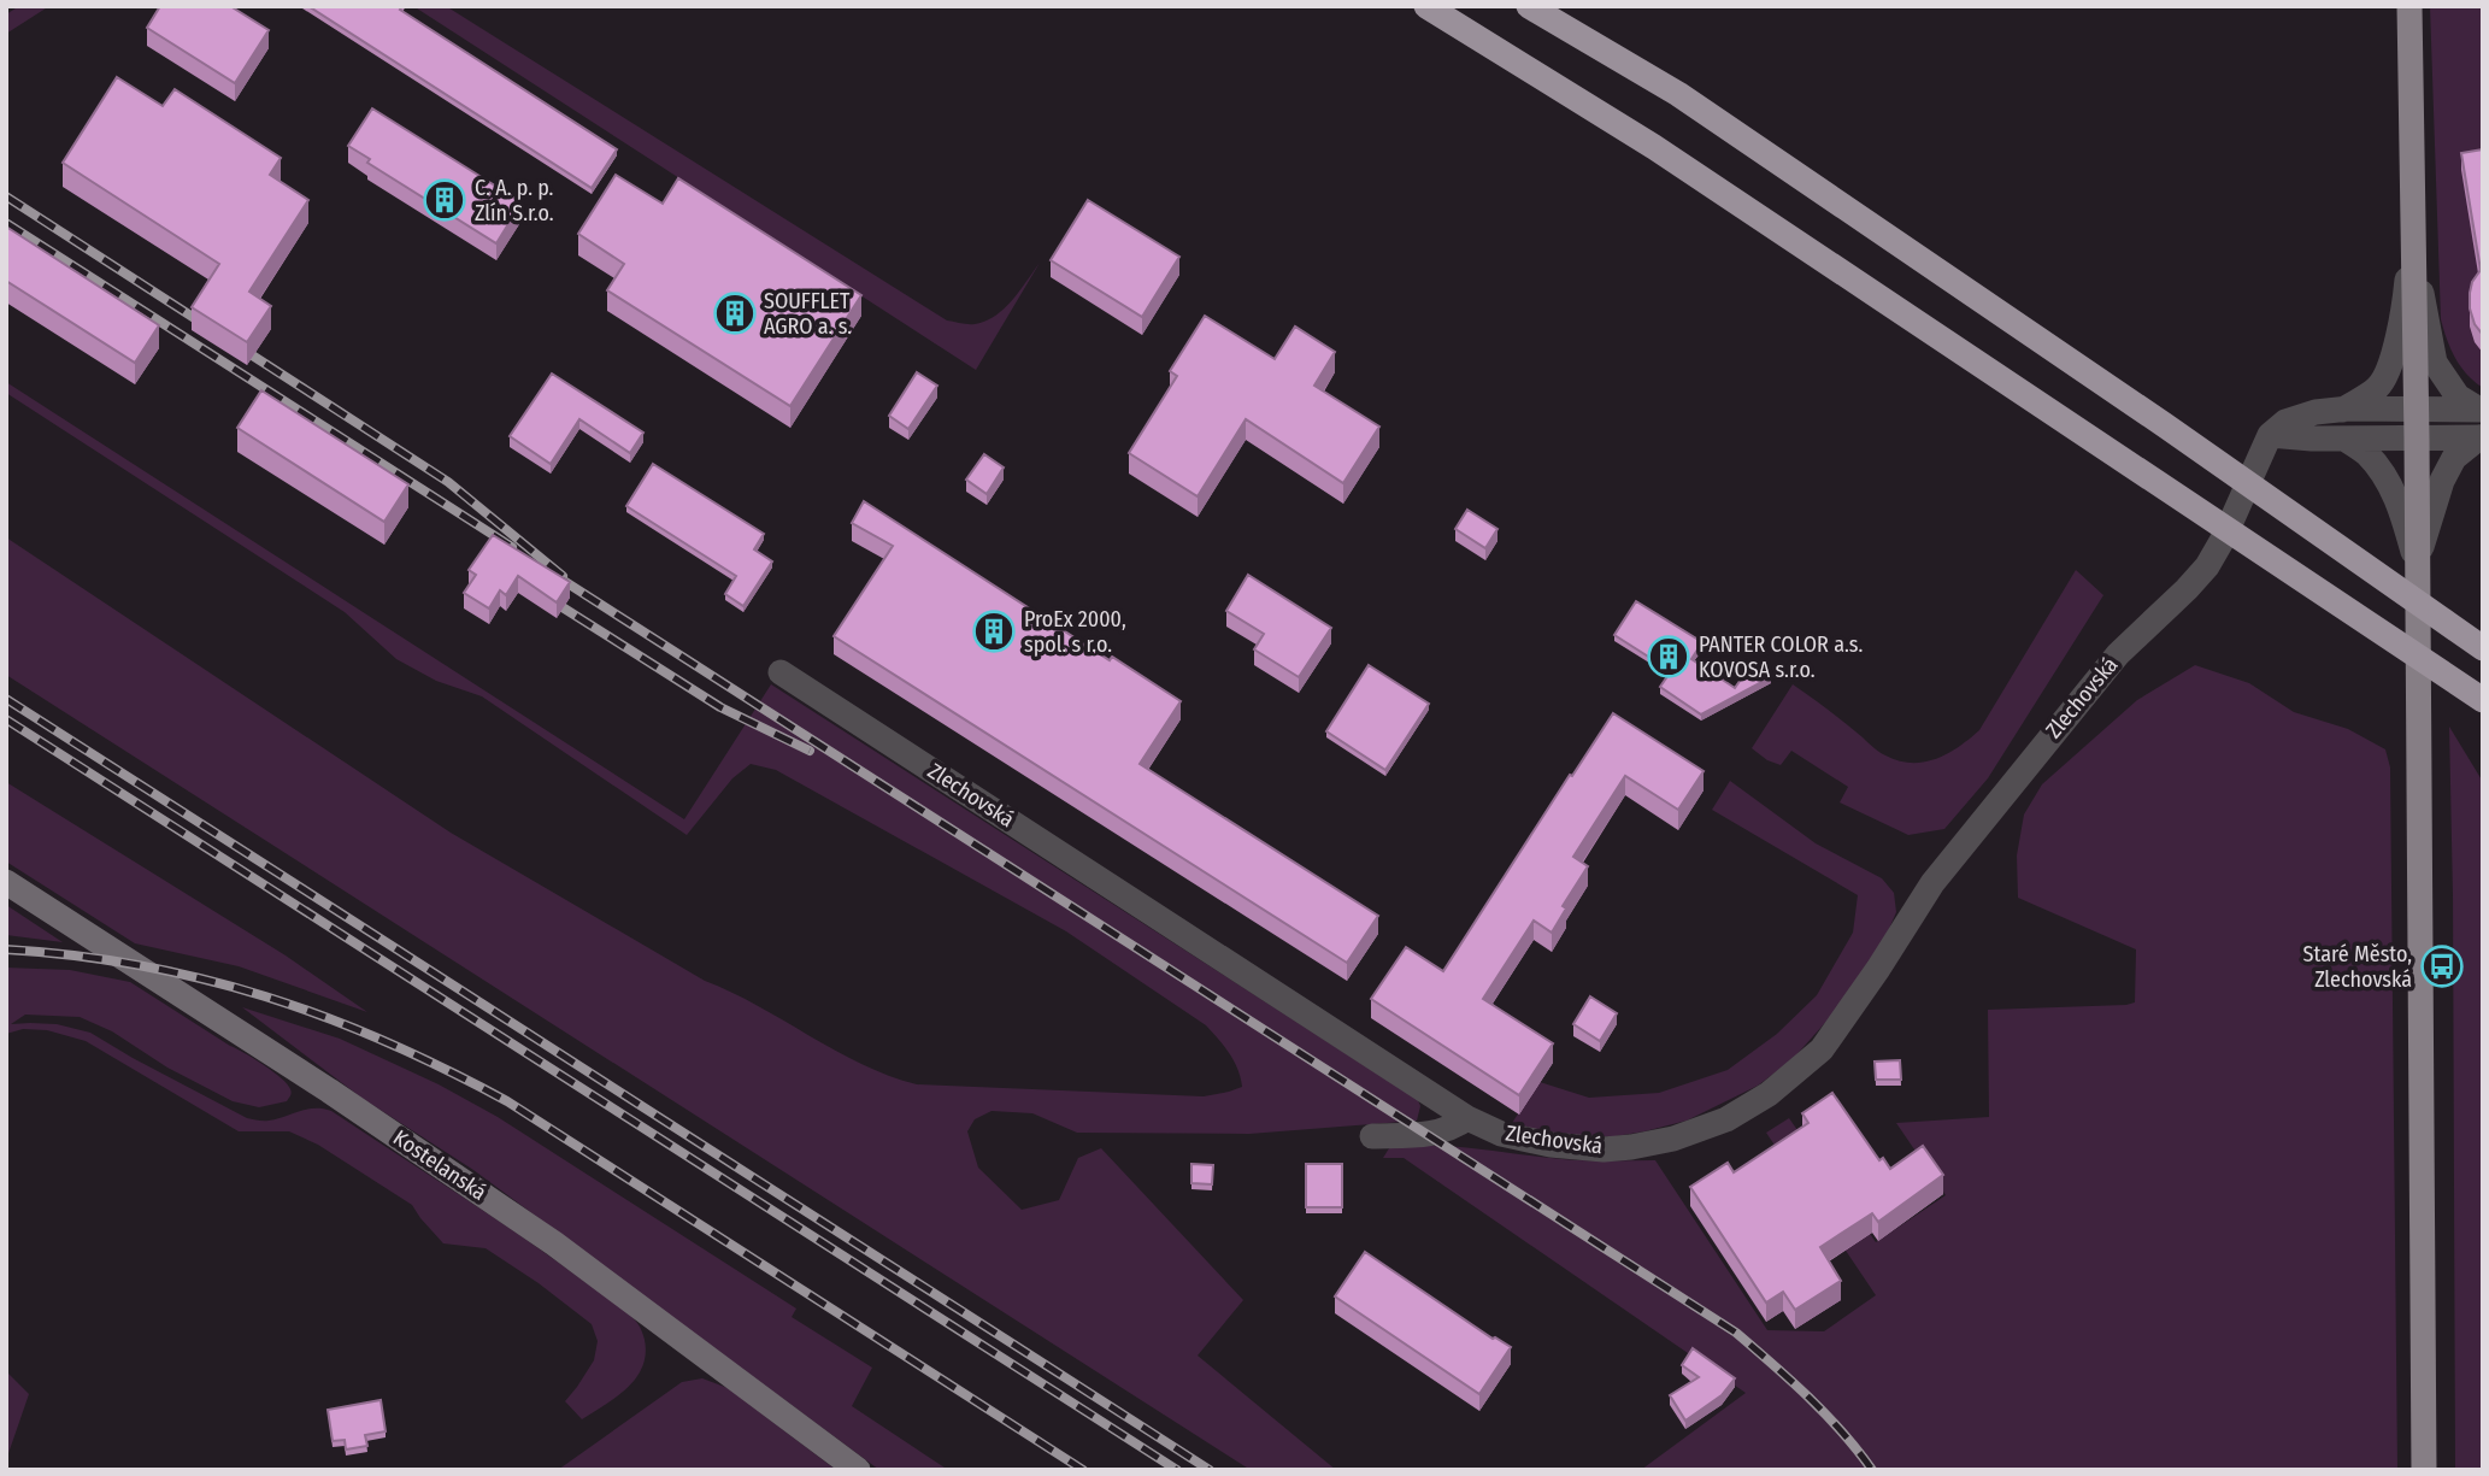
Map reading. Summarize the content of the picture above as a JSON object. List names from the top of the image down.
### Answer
{
  "streets": {
    "main road": ["Kostelanská"],
    "street": ["Zlechovská"]
  },
  "places": {
    "building": [
      "C. A. p. p. Zlín S.r.o.",
      "SOUFFLET AGRO a. s.",
      "ProEx 2000, spol. s r.o.",
      "PANTER COLOR a.s. KOVOSA s.r.o."
    ],
    "bus stop": ["Staré Město, Zlechovská"]
  }
}
